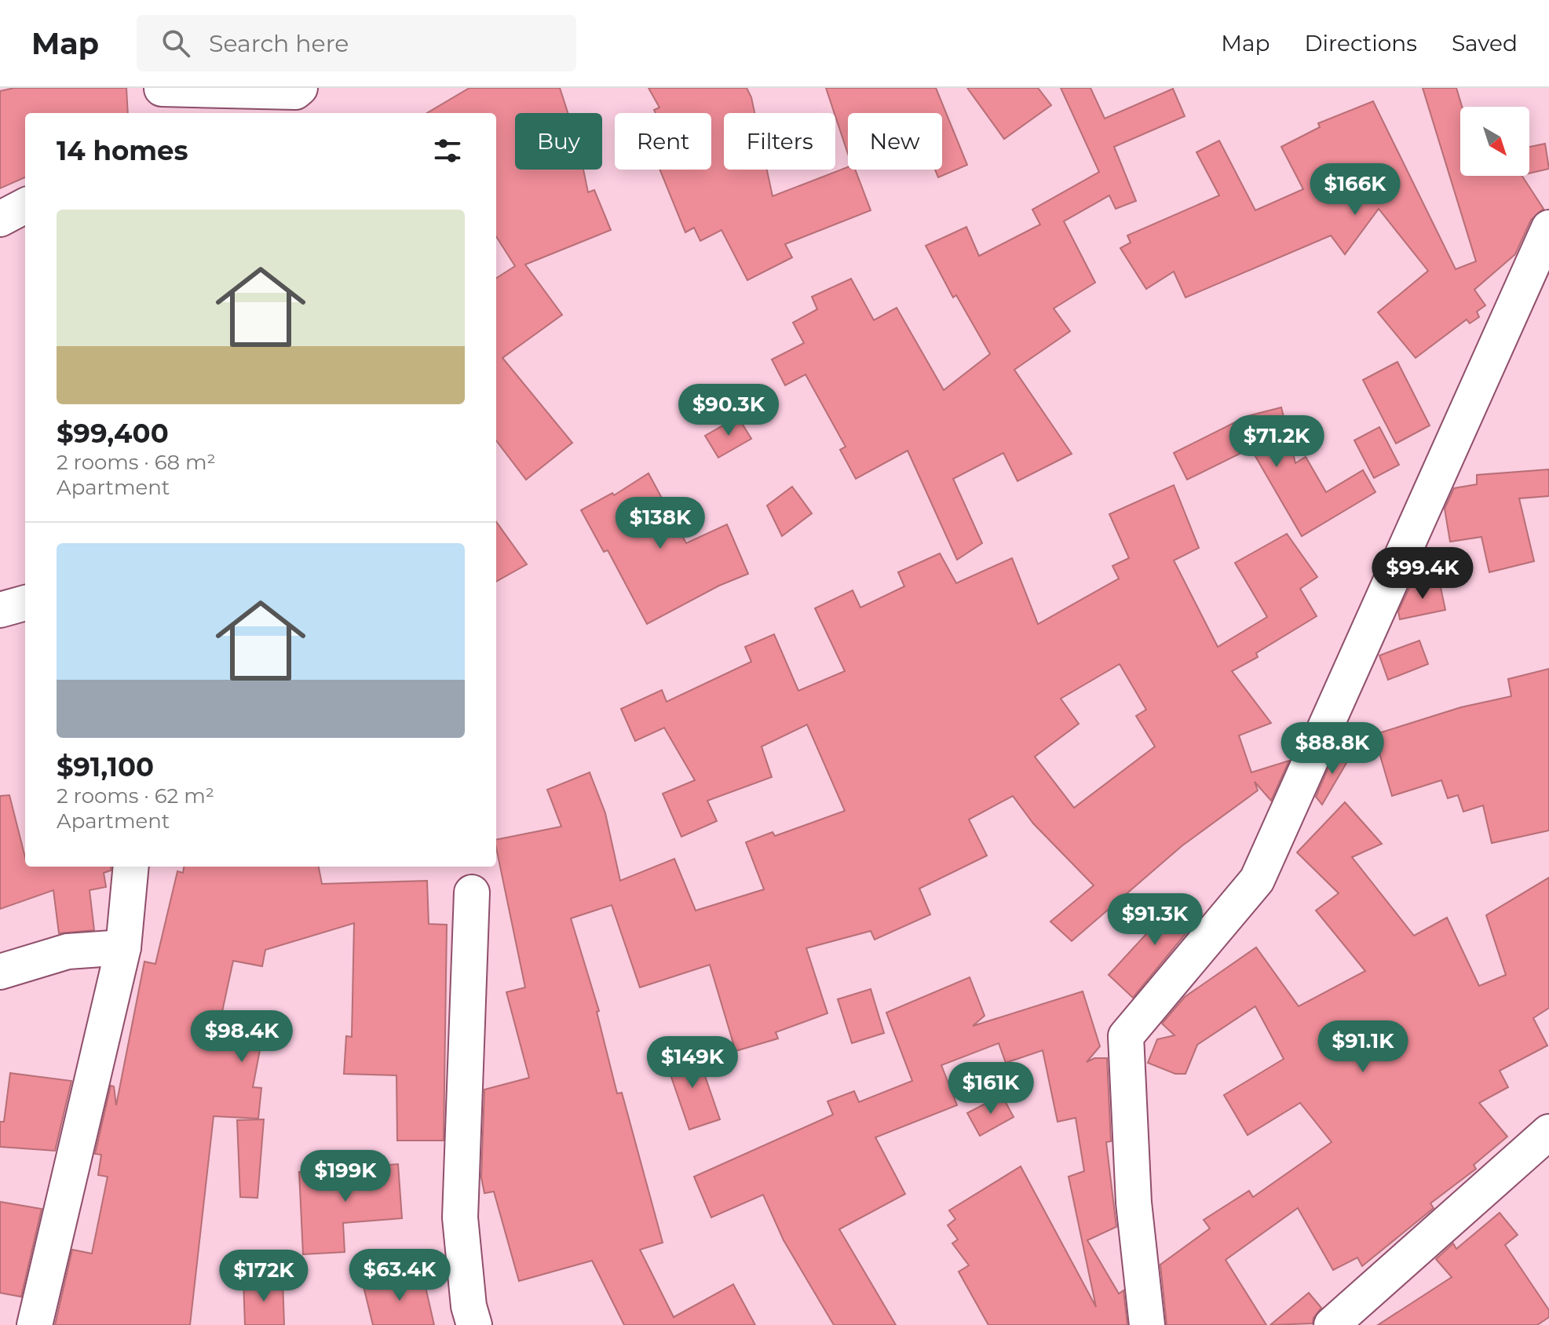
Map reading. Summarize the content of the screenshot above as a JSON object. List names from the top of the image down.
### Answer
{
  "north": "bottom right",
  "page": {
    "header": "Map",
    "search": "Search here",
    "nav": ["Map", "Directions", "Saved"],
    "chip": [
      "Buy",
      "Rent",
      "Filters",
      "New"
    ],
    "heading": "14 homes",
    "price": [
      "$166K",
      "$90.3K",
      "$71.2K",
      "$138K",
      "$99.4K",
      "$88.8K",
      "$91.3K",
      "$98.4K",
      "$91.1K",
      "$149K",
      "$161K",
      "$199K",
      "$63.4K",
      "$172K"
    ],
    "list": [
      {
        "name": "$99,400",
        "note": "2 rooms · 68 m² · Apartment"
      },
      {
        "name": "$91,100",
        "note": "2 rooms · 62 m² · Apartment"
      }
    ]
  }
}
